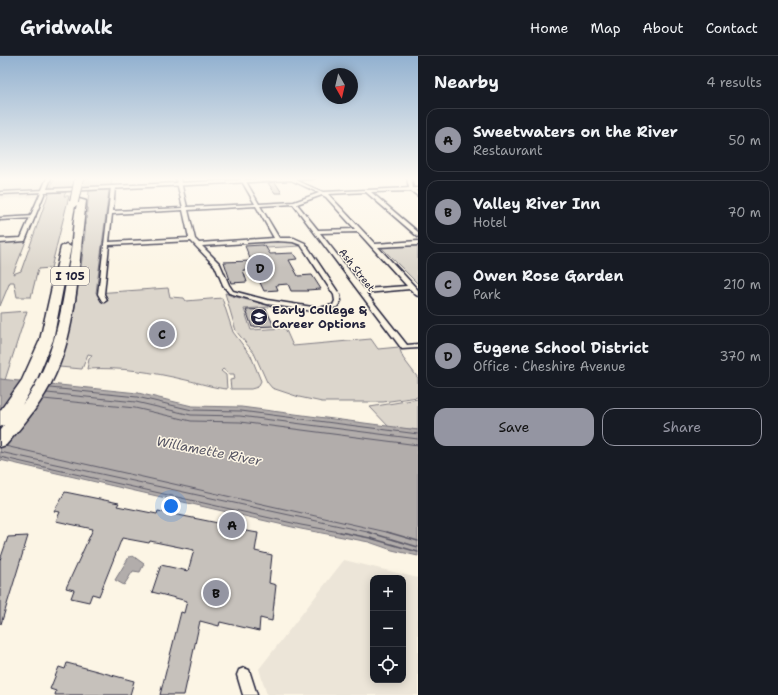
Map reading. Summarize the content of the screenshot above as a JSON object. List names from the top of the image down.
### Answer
{
  "streets": {
    "highway": ["I 105"],
    "street": ["Ash Street"]
  },
  "water": ["Willamette River"],
  "places": {
    "school or university": ["Early College & Career Options"]
  },
  "north": "bottom",
  "page": {
    "header": "Gridwalk",
    "nav": [
      "Home",
      "Map",
      "About",
      "Contact"
    ],
    "heading": ["Nearby", "4 results"],
    "list": [
      {
        "mark": "A",
        "name": "Sweetwaters on the River",
        "note": "Restaurant",
        "value": "50 m"
      },
      {
        "mark": "B",
        "name": "Valley River Inn",
        "note": "Hotel",
        "value": "70 m"
      },
      {
        "mark": "C",
        "name": "Owen Rose Garden",
        "note": "Park",
        "value": "210 m"
      },
      {
        "mark": "D",
        "name": "Eugene School District",
        "note": "Office · Cheshire Avenue",
        "value": "370 m"
      }
    ],
    "pins": [
      "D",
      "C",
      "A",
      "B"
    ],
    "buttons": ["Save", "Share"],
    "map_buttons": ["+", "−"]
  }
}
